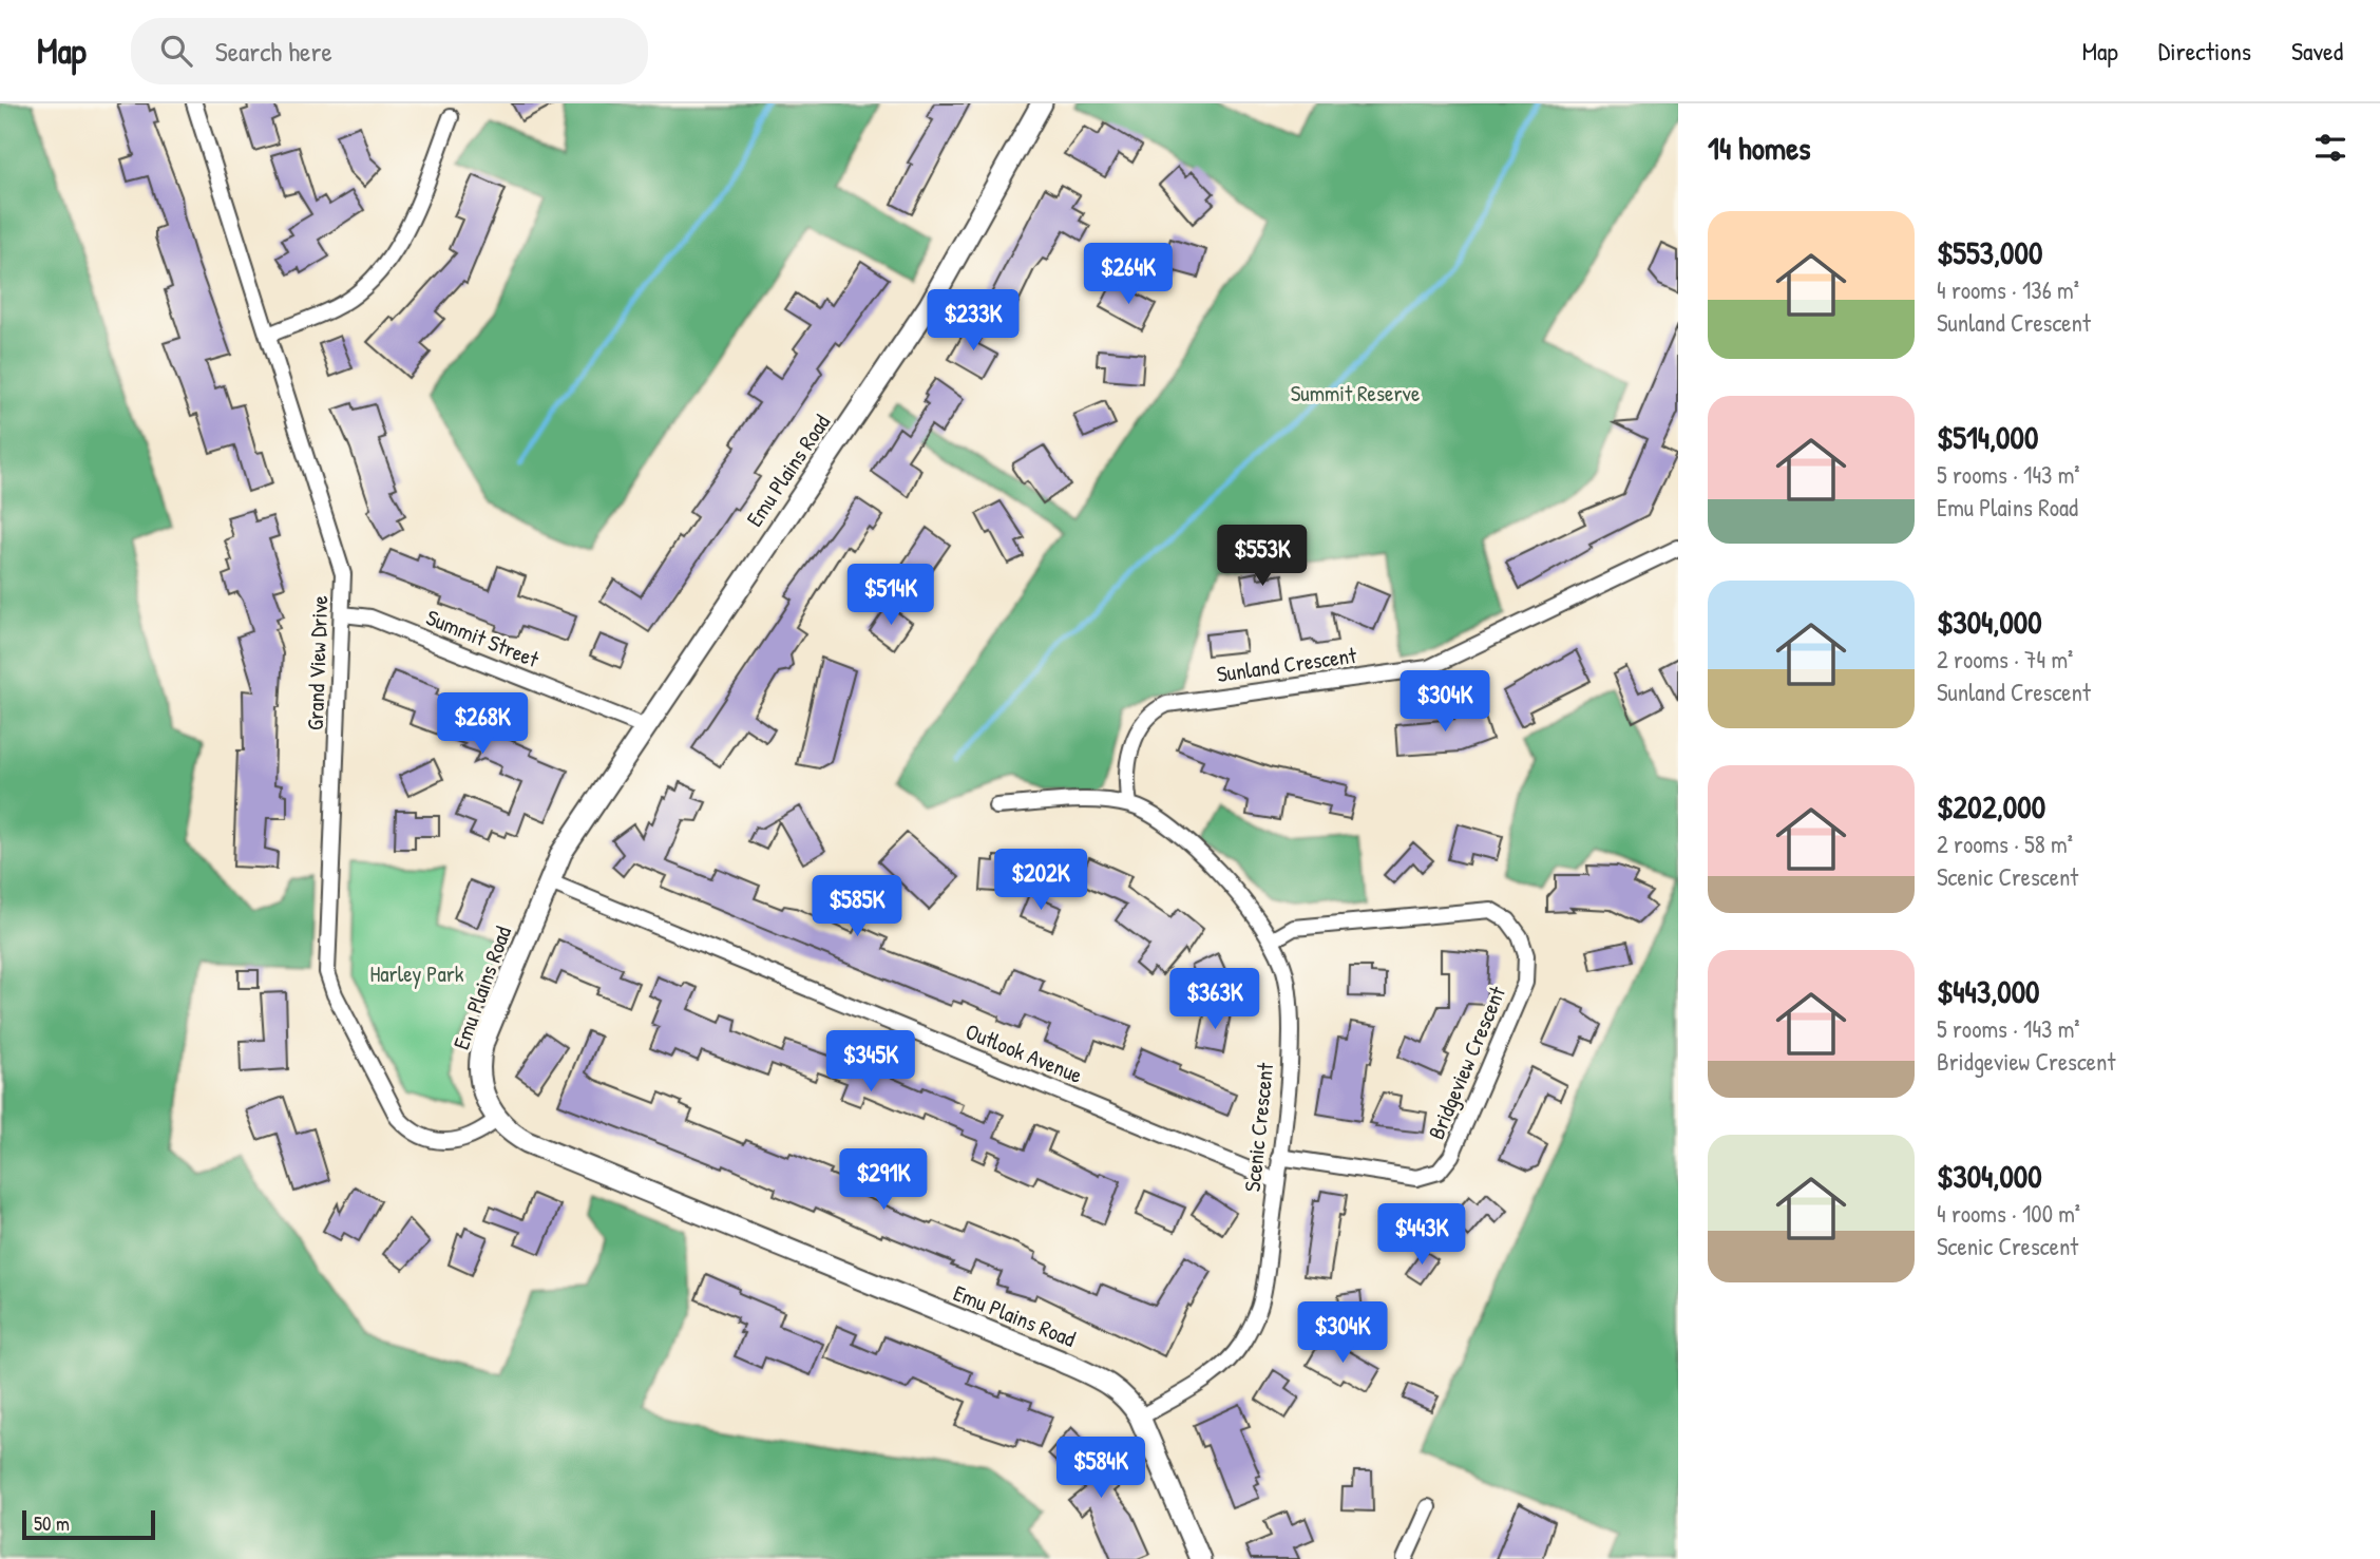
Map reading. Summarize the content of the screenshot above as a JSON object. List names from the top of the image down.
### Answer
{
  "streets": {
    "street": [
      "Emu Plains Road",
      "Summit Street",
      "Grand View Drive",
      "Sunland Crescent",
      "Outlook Avenue",
      "Bridgeview Crescent",
      "Scenic Crescent"
    ]
  },
  "crossings": [
    ["Emu Plains Road", "Summit Street"],
    ["Emu Plains Road", "Grand View Drive"],
    ["Emu Plains Road", "Outlook Avenue"],
    ["Emu Plains Road", "Scenic Crescent"],
    ["Summit Street", "Grand View Drive"],
    ["Sunland Crescent", "Scenic Crescent"],
    ["Outlook Avenue", "Scenic Crescent"],
    ["Bridgeview Crescent", "Scenic Crescent"]
  ],
  "parks": ["Summit Reserve", "Harley Park"],
  "scale_bar": "50 m",
  "page": {
    "header": "Map",
    "search": "Search here",
    "nav": ["Map", "Directions", "Saved"],
    "heading": "14 homes",
    "list": [
      {
        "name": "$553,000",
        "note": "4 rooms · 136 m² · Sunland Crescent"
      },
      {
        "name": "$514,000",
        "note": "5 rooms · 143 m² · Emu Plains Road"
      },
      {
        "name": "$304,000",
        "note": "2 rooms · 74 m² · Sunland Crescent"
      },
      {
        "name": "$202,000",
        "note": "2 rooms · 58 m² · Scenic Crescent"
      },
      {
        "name": "$443,000",
        "note": "5 rooms · 143 m² · Bridgeview Crescent"
      },
      {
        "name": "$304,000",
        "note": "4 rooms · 100 m² · Scenic Crescent"
      }
    ],
    "price": [
      "$264K",
      "$233K",
      "$553K",
      "$514K",
      "$304K",
      "$268K",
      "$202K",
      "$585K",
      "$363K",
      "$345K",
      "$291K",
      "$443K",
      "$304K",
      "$584K"
    ],
    "scale": "50 m"
  }
}
